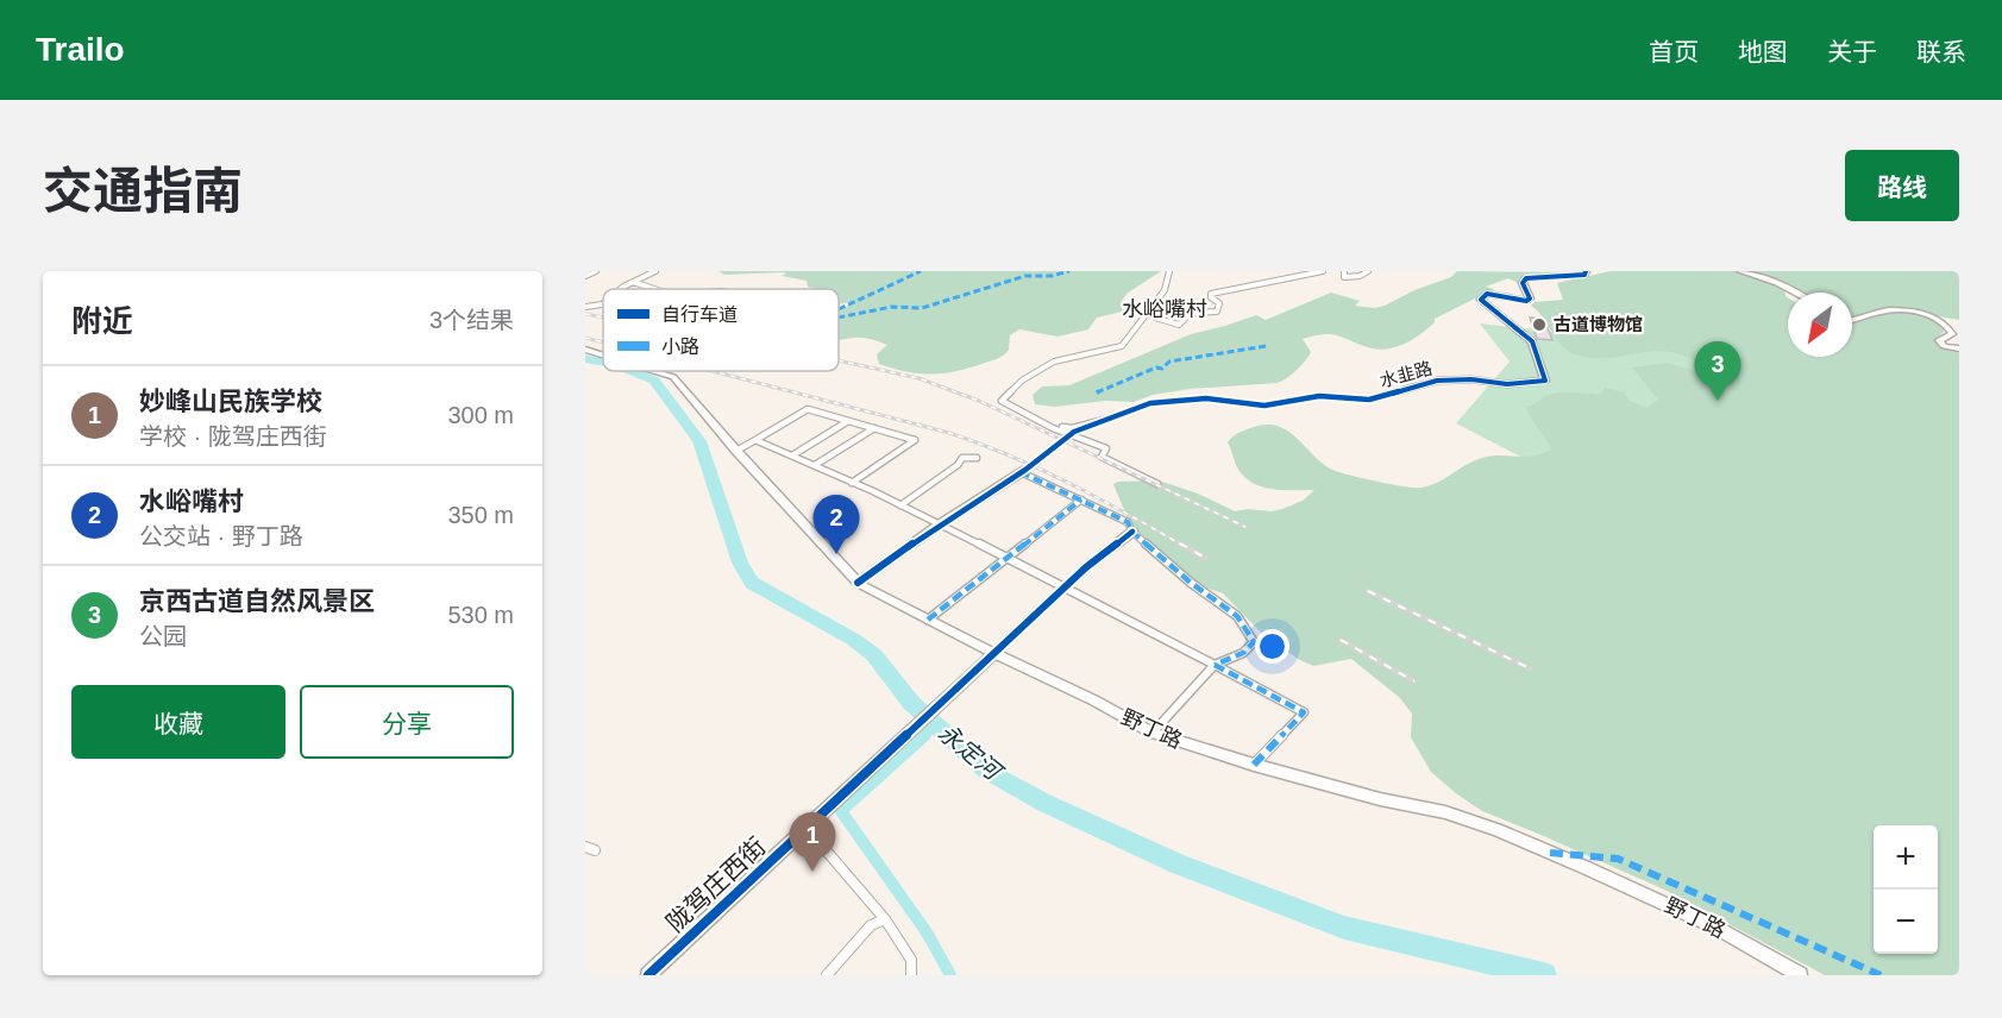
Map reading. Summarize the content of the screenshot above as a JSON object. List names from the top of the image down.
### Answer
{
  "streets": {
    "street": ["水韭路", "野丁路", "陇驾庄西街"]
  },
  "crossings": [
    ["野丁路", "陇驾庄西街"]
  ],
  "districts": ["水峪嘴村"],
  "water": ["永定河"],
  "places": ["古道博物馆"],
  "legend": ["自行车道", "小路"],
  "north": "bottom left",
  "page": {
    "header": "Trailo",
    "nav": [
      "首页",
      "地图",
      "关于",
      "联系"
    ],
    "title": "交通指南",
    "buttons": [
      "路线",
      ["收藏", "分享"]
    ],
    "heading": ["附近", "3个结果"],
    "pins": ["3", "2", "1"],
    "list": [
      {
        "mark": "1",
        "name": "妙峰山民族学校",
        "note": "学校 · 陇驾庄西街",
        "value": "300 m"
      },
      {
        "mark": "2",
        "name": "水峪嘴村",
        "note": "公交站 · 野丁路",
        "value": "350 m"
      },
      {
        "mark": "3",
        "name": "京西古道自然风景区",
        "note": "公园",
        "value": "530 m"
      }
    ],
    "map_buttons": ["+", "−"]
  }
}
